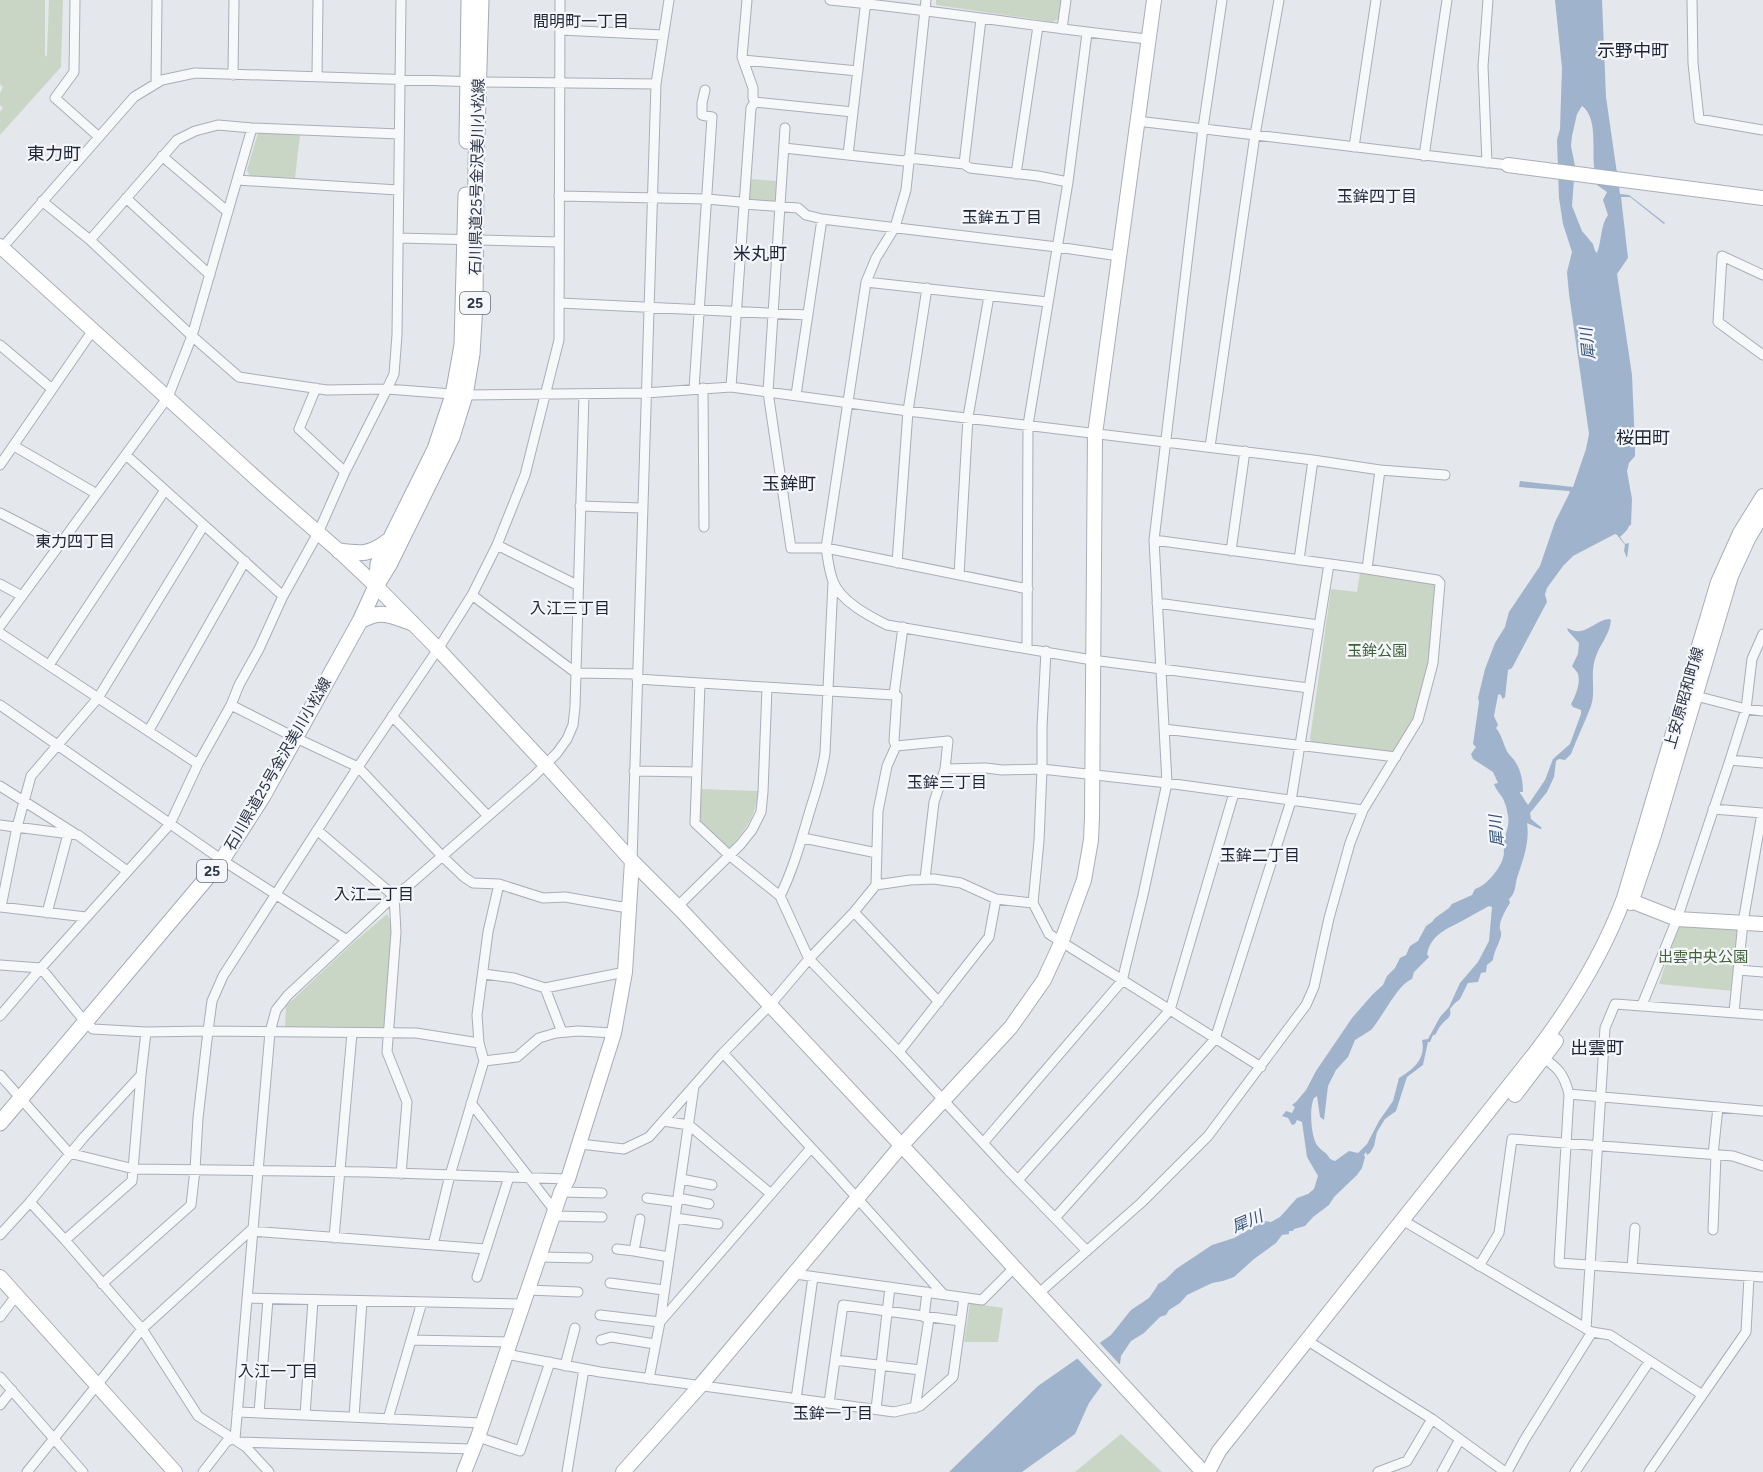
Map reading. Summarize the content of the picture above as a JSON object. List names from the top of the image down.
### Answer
{
  "streets": {
    "main road": ["石川県道25号金沢美川小松線", "25"],
    "street": ["上安原昭和町線"]
  },
  "districts": [
    "間明町一丁目",
    "示野中町",
    "東力町",
    "玉鉾四丁目",
    "玉鉾五丁目",
    "米丸町",
    "桜田町",
    "玉鉾町",
    "東力四丁目",
    "入江三丁目",
    "玉鉾三丁目",
    "玉鉾二丁目",
    "入江二丁目",
    "出雲町",
    "入江一丁目",
    "玉鉾一丁目"
  ],
  "water": ["犀川"],
  "parks": ["玉鉾公園", "出雲中央公園"]
}
